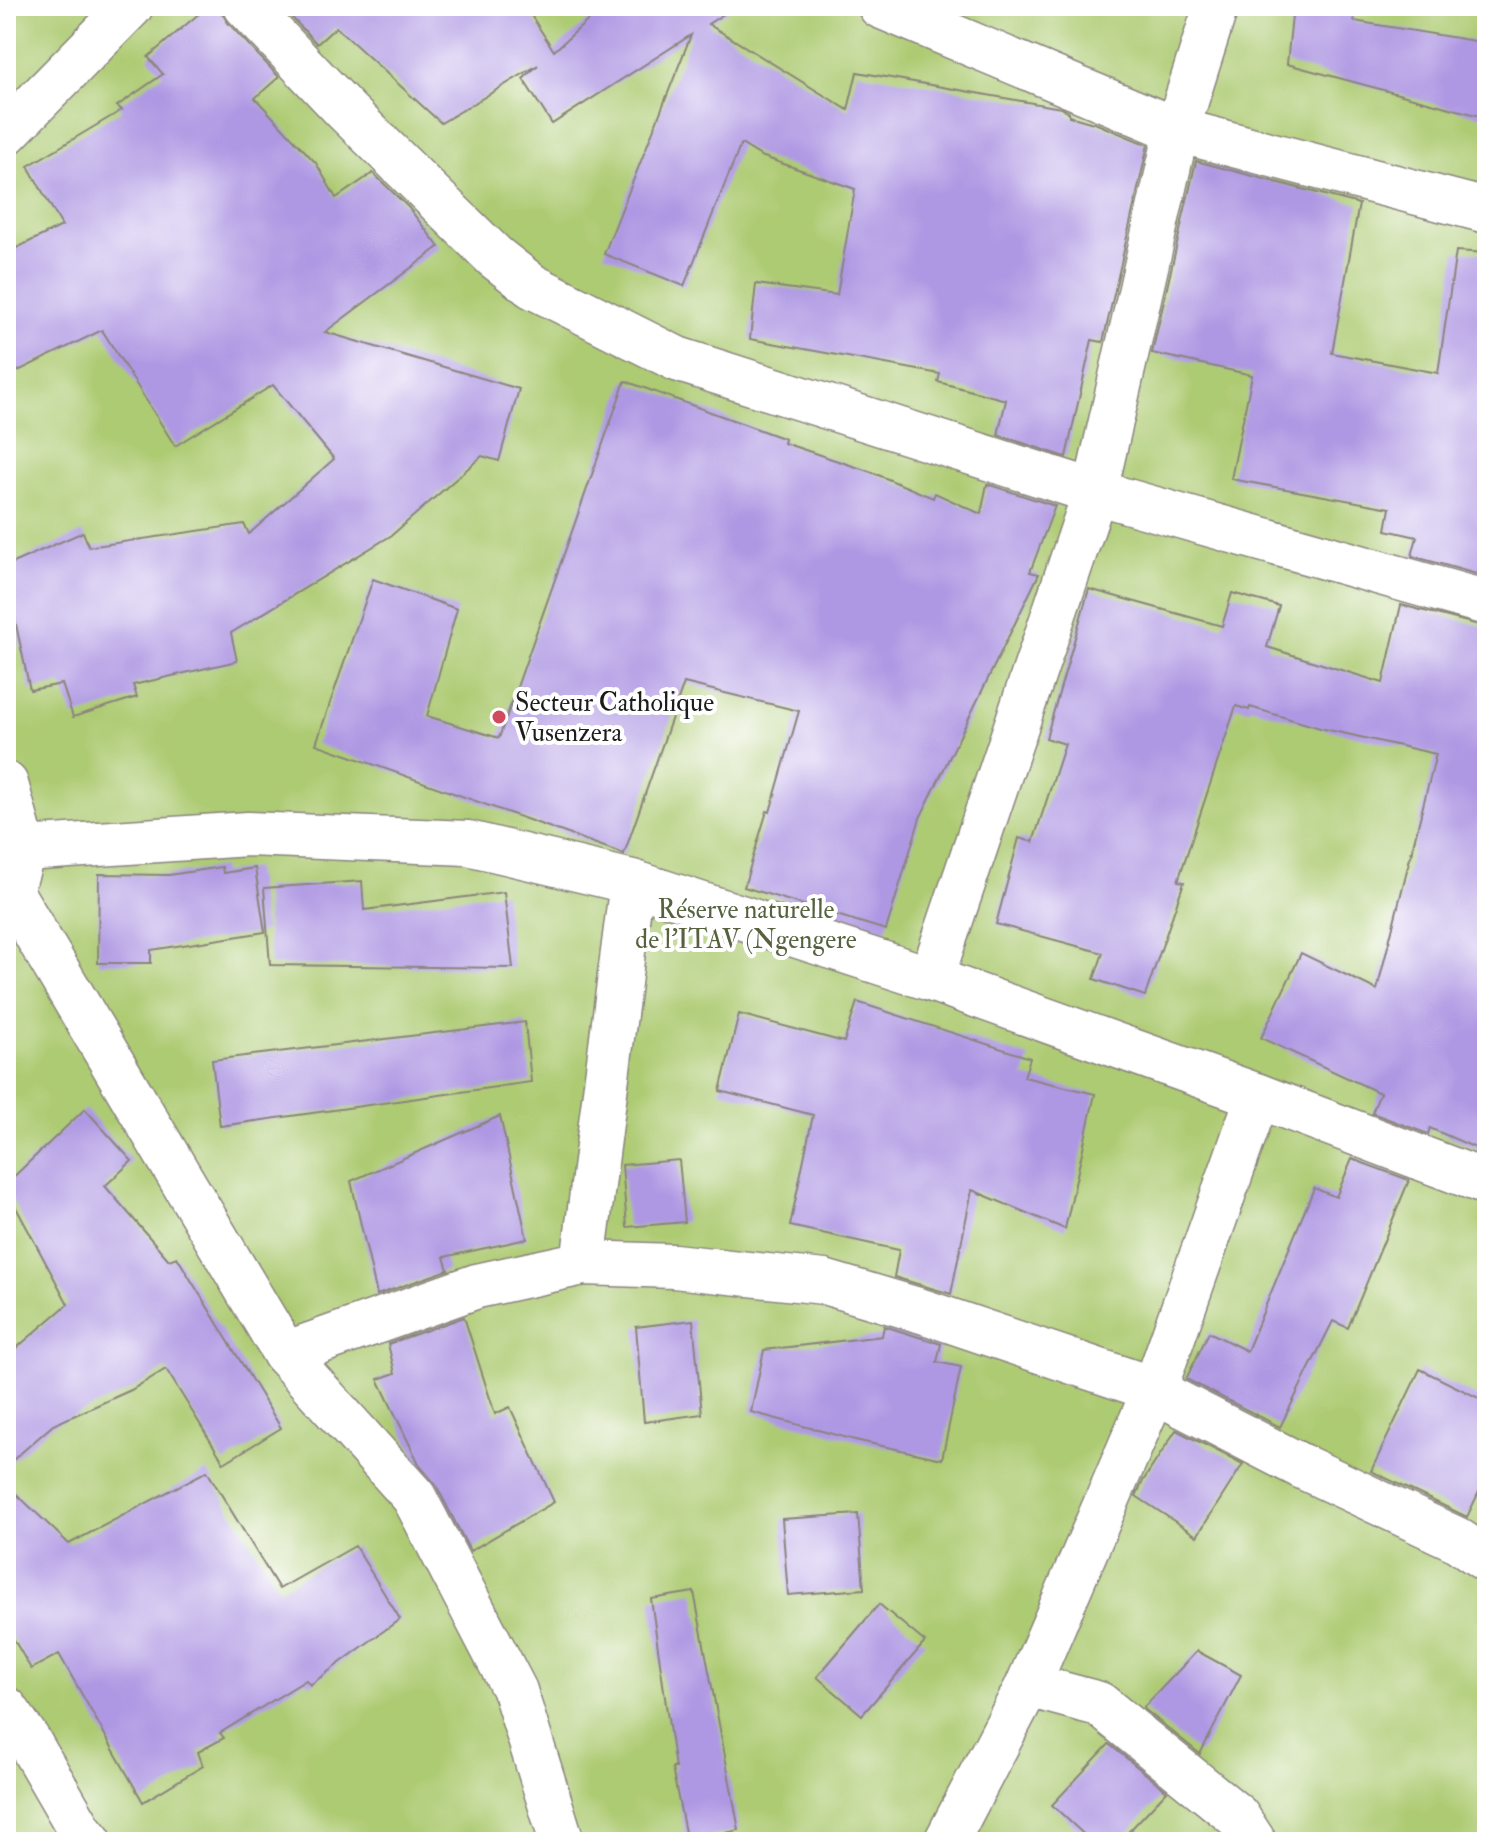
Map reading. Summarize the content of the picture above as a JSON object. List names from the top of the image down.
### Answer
{
  "parks": ["Réserve naturelle de l'ITAV (Ngengere"],
  "places": ["Secteur Catholique Vusenzera"]
}
